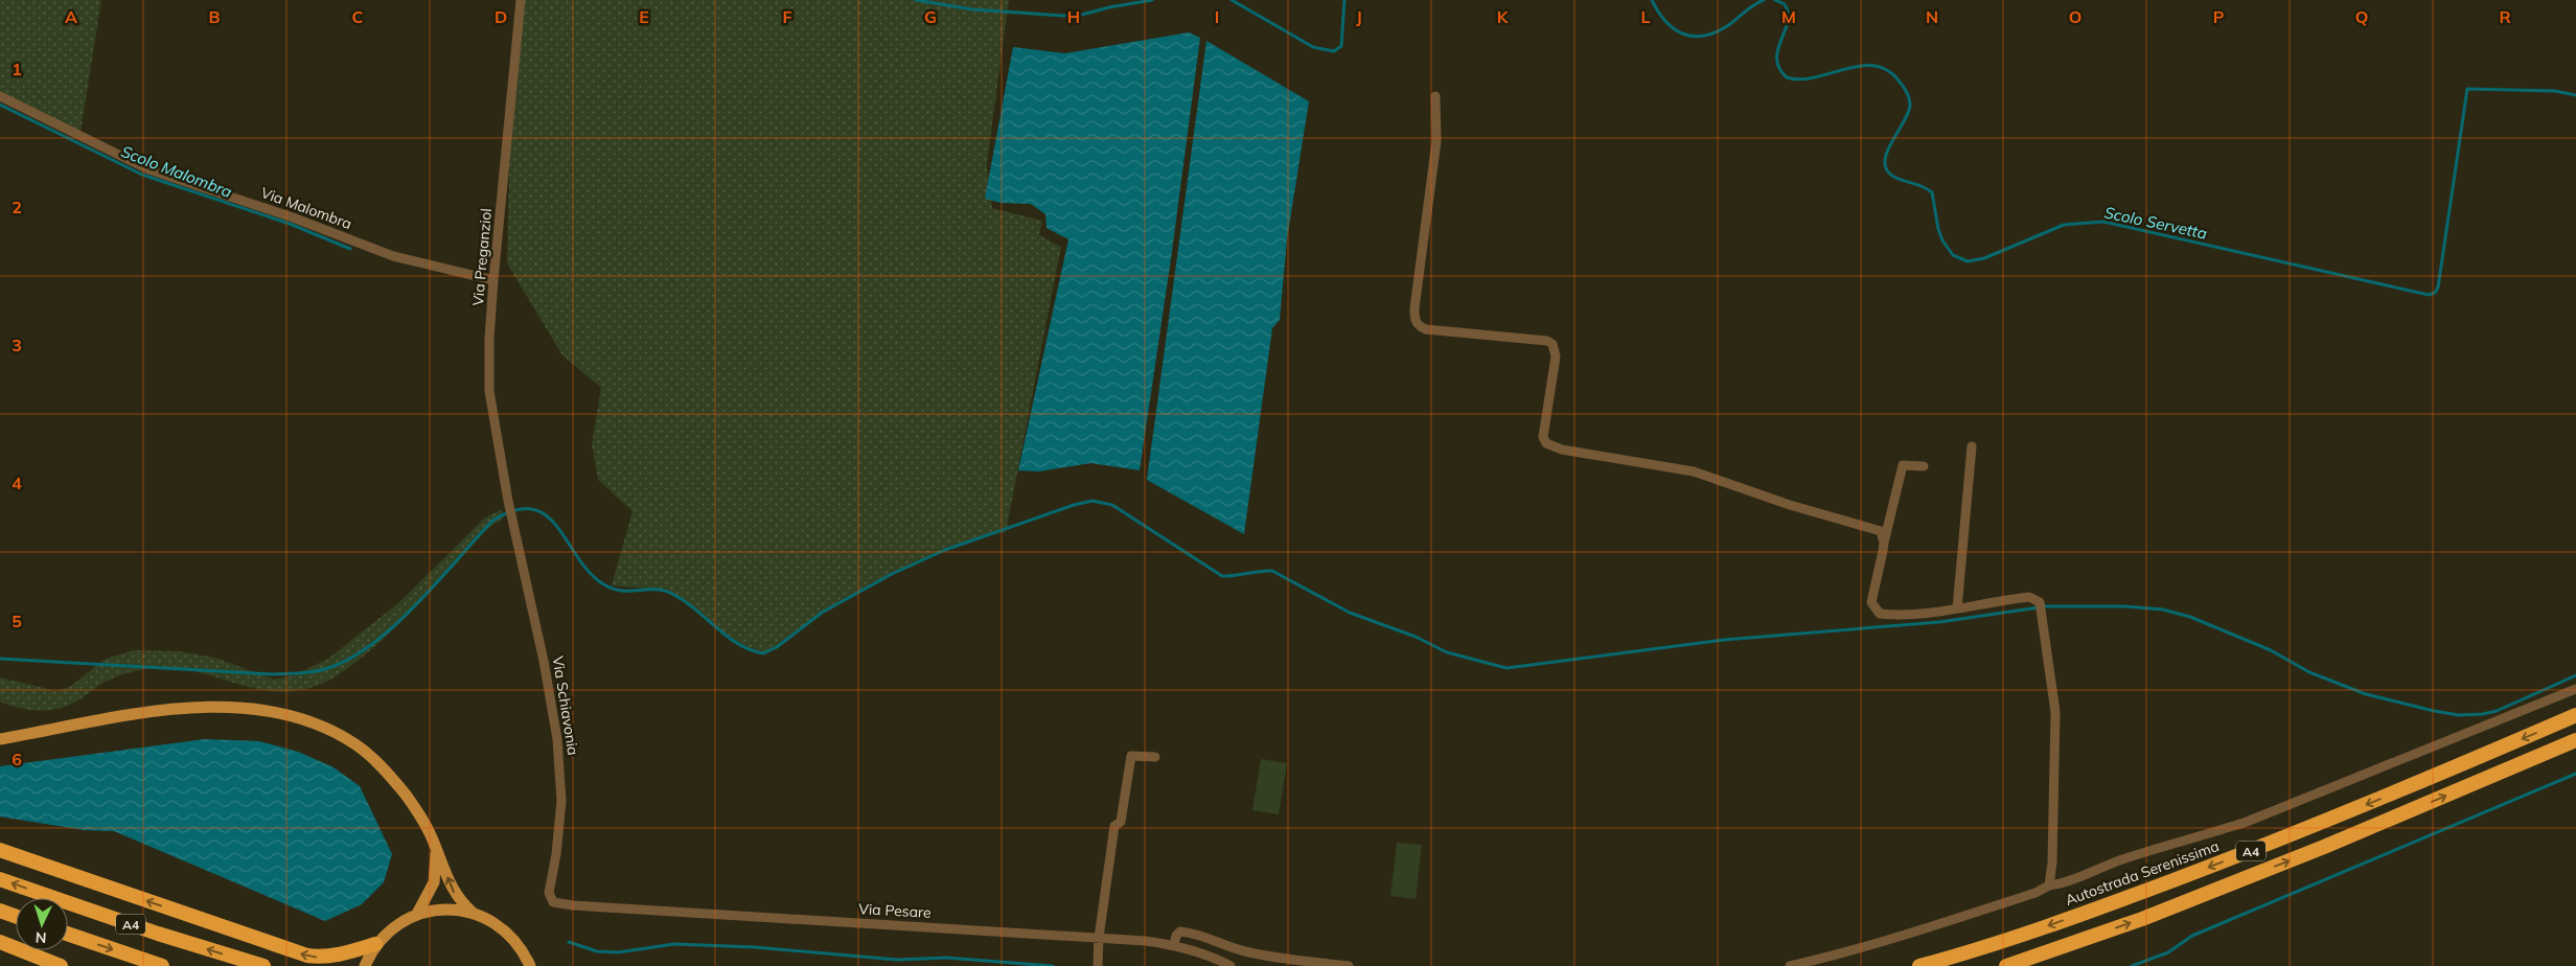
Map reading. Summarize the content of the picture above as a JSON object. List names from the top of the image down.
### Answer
{
  "streets": {
    "highway": ["A4", "Autostrada Serenissima"],
    "street": [
      "Via Malombra",
      "Via Preganziol",
      "Via Schiavonia",
      "Via Pesare"
    ]
  },
  "crossings": [
    ["Via Malombra", "Via Preganziol"],
    ["Via Preganziol", "Via Schiavonia"],
    ["Via Schiavonia", "Via Pesare"]
  ],
  "water": ["Scolo Malombra", "Scolo Servetta"],
  "north": "bottom",
  "grid": {
    "columns": [
      "A",
      "B",
      "C",
      "D",
      "E",
      "F",
      "G",
      "H",
      "I",
      "J",
      "K",
      "L",
      "M",
      "N",
      "O",
      "P",
      "Q",
      "R"
    ],
    "rows": [
      "1",
      "2",
      "3",
      "4",
      "5",
      "6"
    ]
  }
}
